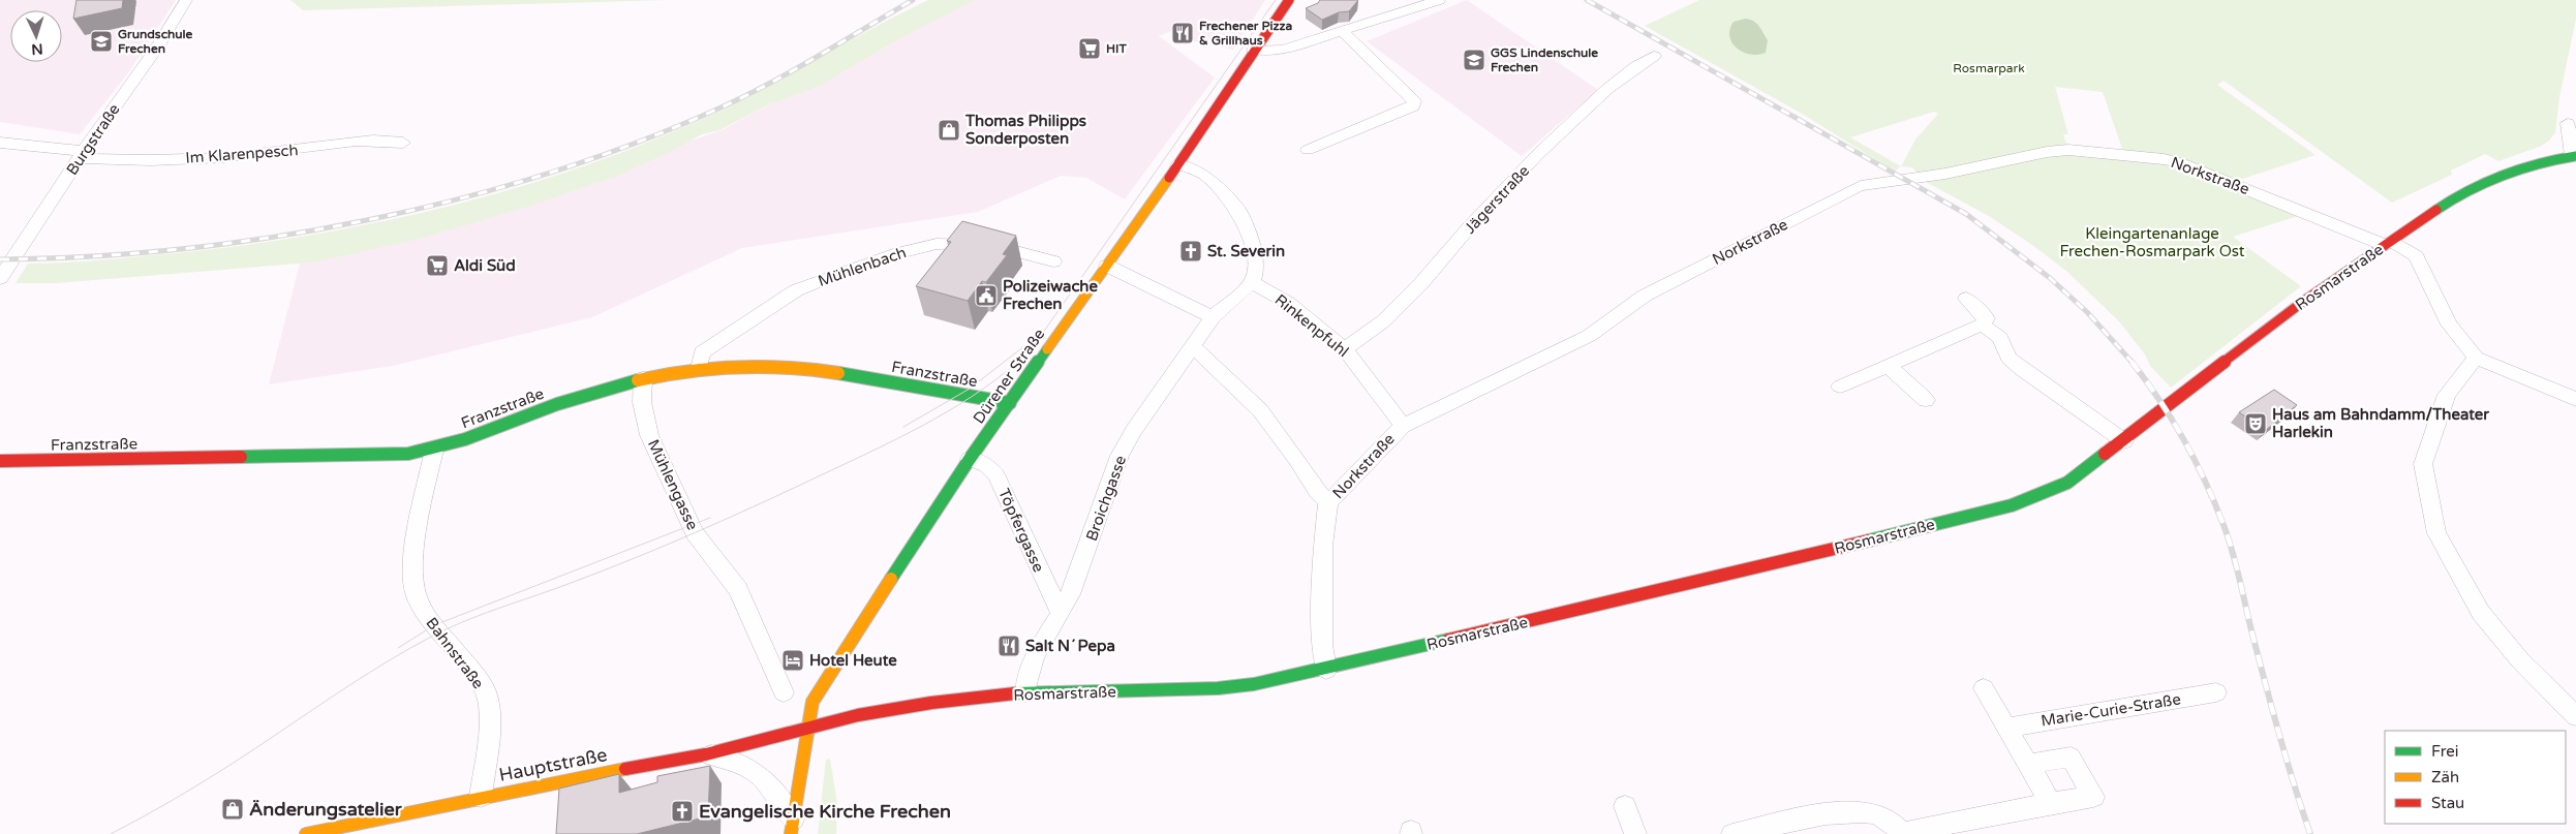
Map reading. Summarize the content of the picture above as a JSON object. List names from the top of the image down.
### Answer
{
  "streets": {
    "street": [
      "Burgstraße",
      "Im Klarenpesch",
      "Norkstraße",
      "Jägerstraße",
      "Mühlenbach",
      "Rosmarstraße",
      "Rinkenpfuhl",
      "Franzstraße",
      "Dürener Straße",
      "Mühlengasse",
      "Broichgasse",
      "Töpfergasse",
      "Bahnstraße",
      "Marie-Curie-Straße",
      "Hauptstraße"
    ]
  },
  "crossings": [
    ["Burgstraße", "Im Klarenpesch"],
    ["Norkstraße", "Rosmarstraße"],
    ["Norkstraße", "Rinkenpfuhl"],
    ["Jägerstraße", "Rinkenpfuhl"],
    ["Mühlenbach", "Franzstraße"],
    ["Rosmarstraße", "Dürener Straße"],
    ["Rosmarstraße", "Broichgasse"],
    ["Rosmarstraße", "Hauptstraße"],
    ["Rinkenpfuhl", "Broichgasse"],
    ["Franzstraße", "Dürener Straße"],
    ["Franzstraße", "Mühlengasse"],
    ["Franzstraße", "Bahnstraße"],
    ["Dürener Straße", "Töpfergasse"],
    ["Dürener Straße", "Hauptstraße"],
    ["Broichgasse", "Töpfergasse"],
    ["Bahnstraße", "Hauptstraße"]
  ],
  "parks": ["Rosmarpark", "Kleingartenanlage Frechen-Rosmarpark Ost"],
  "places": {
    "restaurant": ["Frechener Pizza & Grillhaus", "Salt N´ Pepa"],
    "school or university": ["Grundschule Frechen", "GGS Lindenschule Frechen"],
    "supermarket": ["HIT", "Aldi Süd"],
    "shop": ["Thomas Philipps Sonderposten", "Änderungsatelier"],
    "church": ["St. Severin", "Evangelische Kirche Frechen"],
    "public building": ["Polizeiwache Frechen"],
    "theatre": ["Haus am Bahndamm/Theater Harlekin"],
    "hotel": ["Hotel Heute"]
  },
  "legend": ["Frei", "Zäh", "Stau"],
  "north": "bottom"
}
